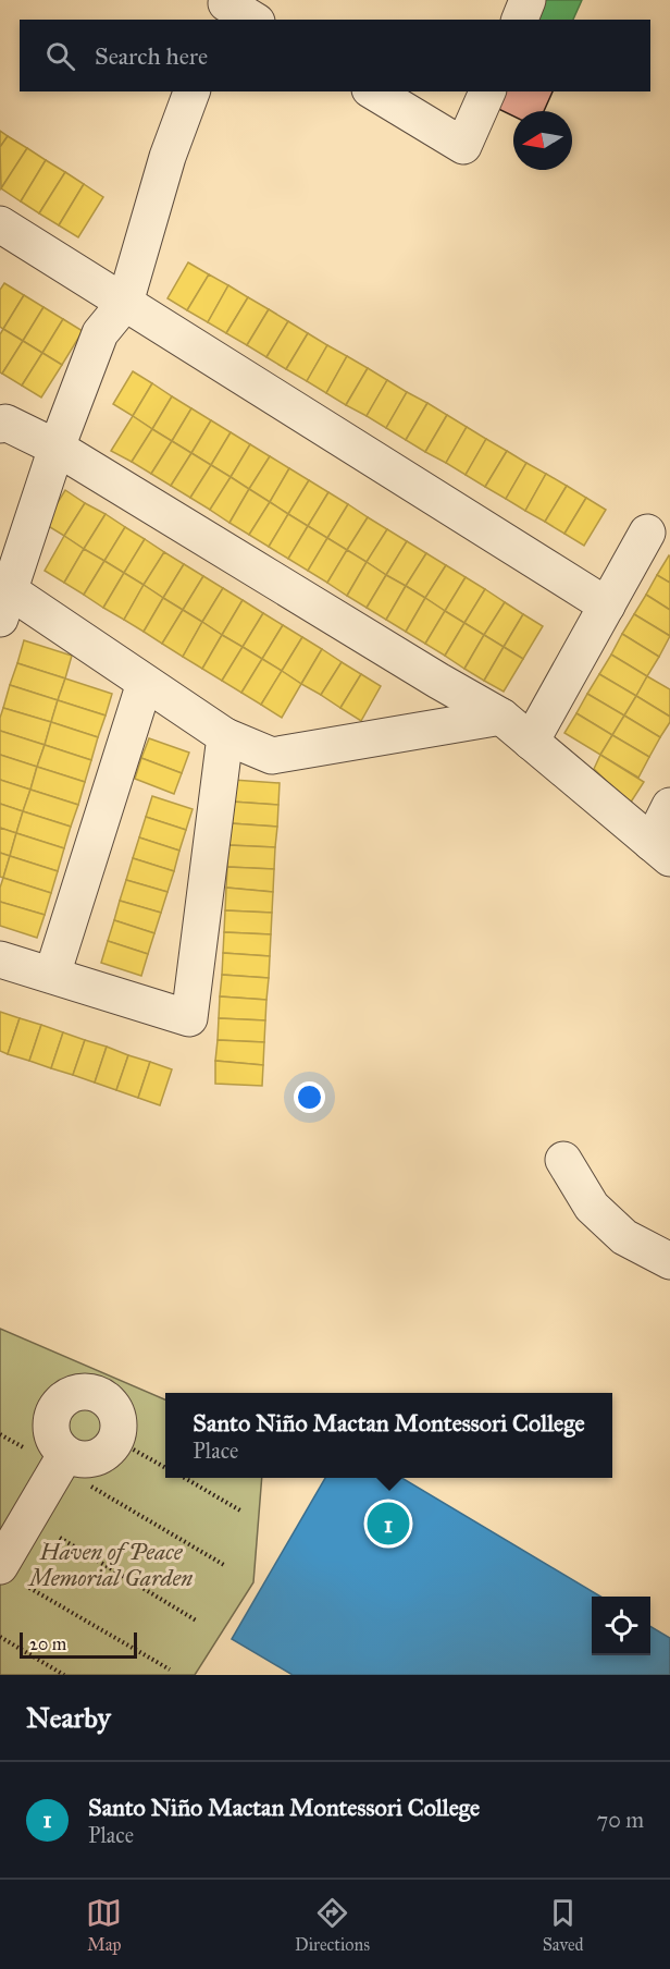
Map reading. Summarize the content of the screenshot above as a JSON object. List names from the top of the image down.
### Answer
{
  "parks": ["Haven of Peace Memorial Garden"],
  "scale_bar": "20 m",
  "north": "left",
  "page": {
    "search": "Search here",
    "popup": ["Santo Niño Mactan Montessori College", "Place"],
    "pins": "1",
    "scale": "20 m",
    "heading": "Nearby",
    "list": [
      {
        "mark": "1",
        "name": "Santo Niño Mactan Montessori College",
        "note": "Place",
        "value": "70 m"
      }
    ],
    "nav": ["Map", "Directions", "Saved"]
  }
}
